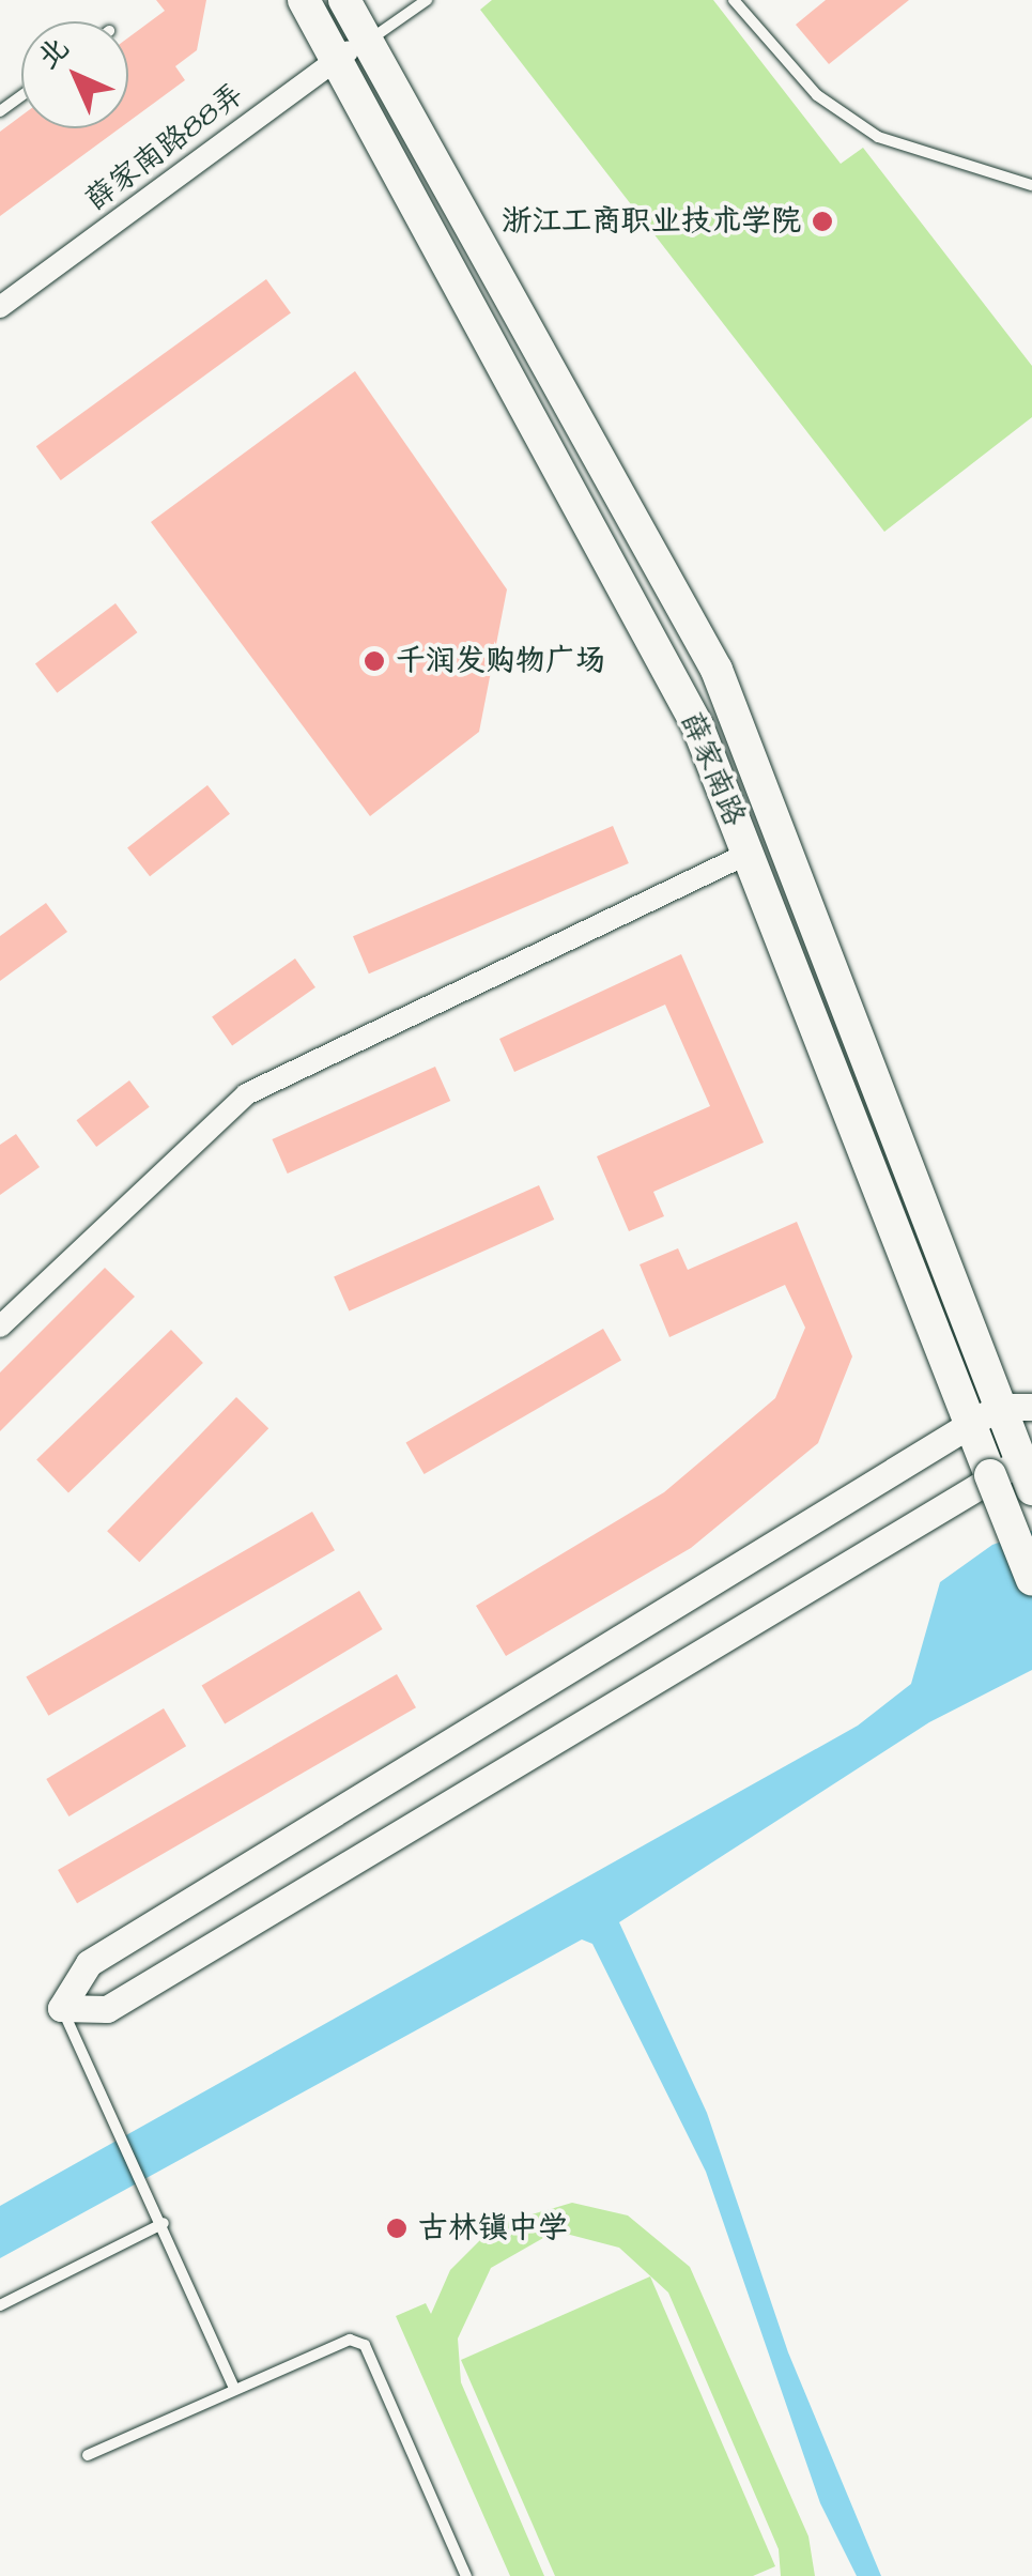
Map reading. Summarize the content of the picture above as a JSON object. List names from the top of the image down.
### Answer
{
  "streets": {
    "main road": ["薛家南路"],
    "street": ["薛家南路88弄"]
  },
  "crossings": [
    ["薛家南路88弄", "薛家南路"]
  ],
  "places": ["浙江工商职业技术学院", "千润发购物广场", "古林镇中学"],
  "north": "top left"
}
